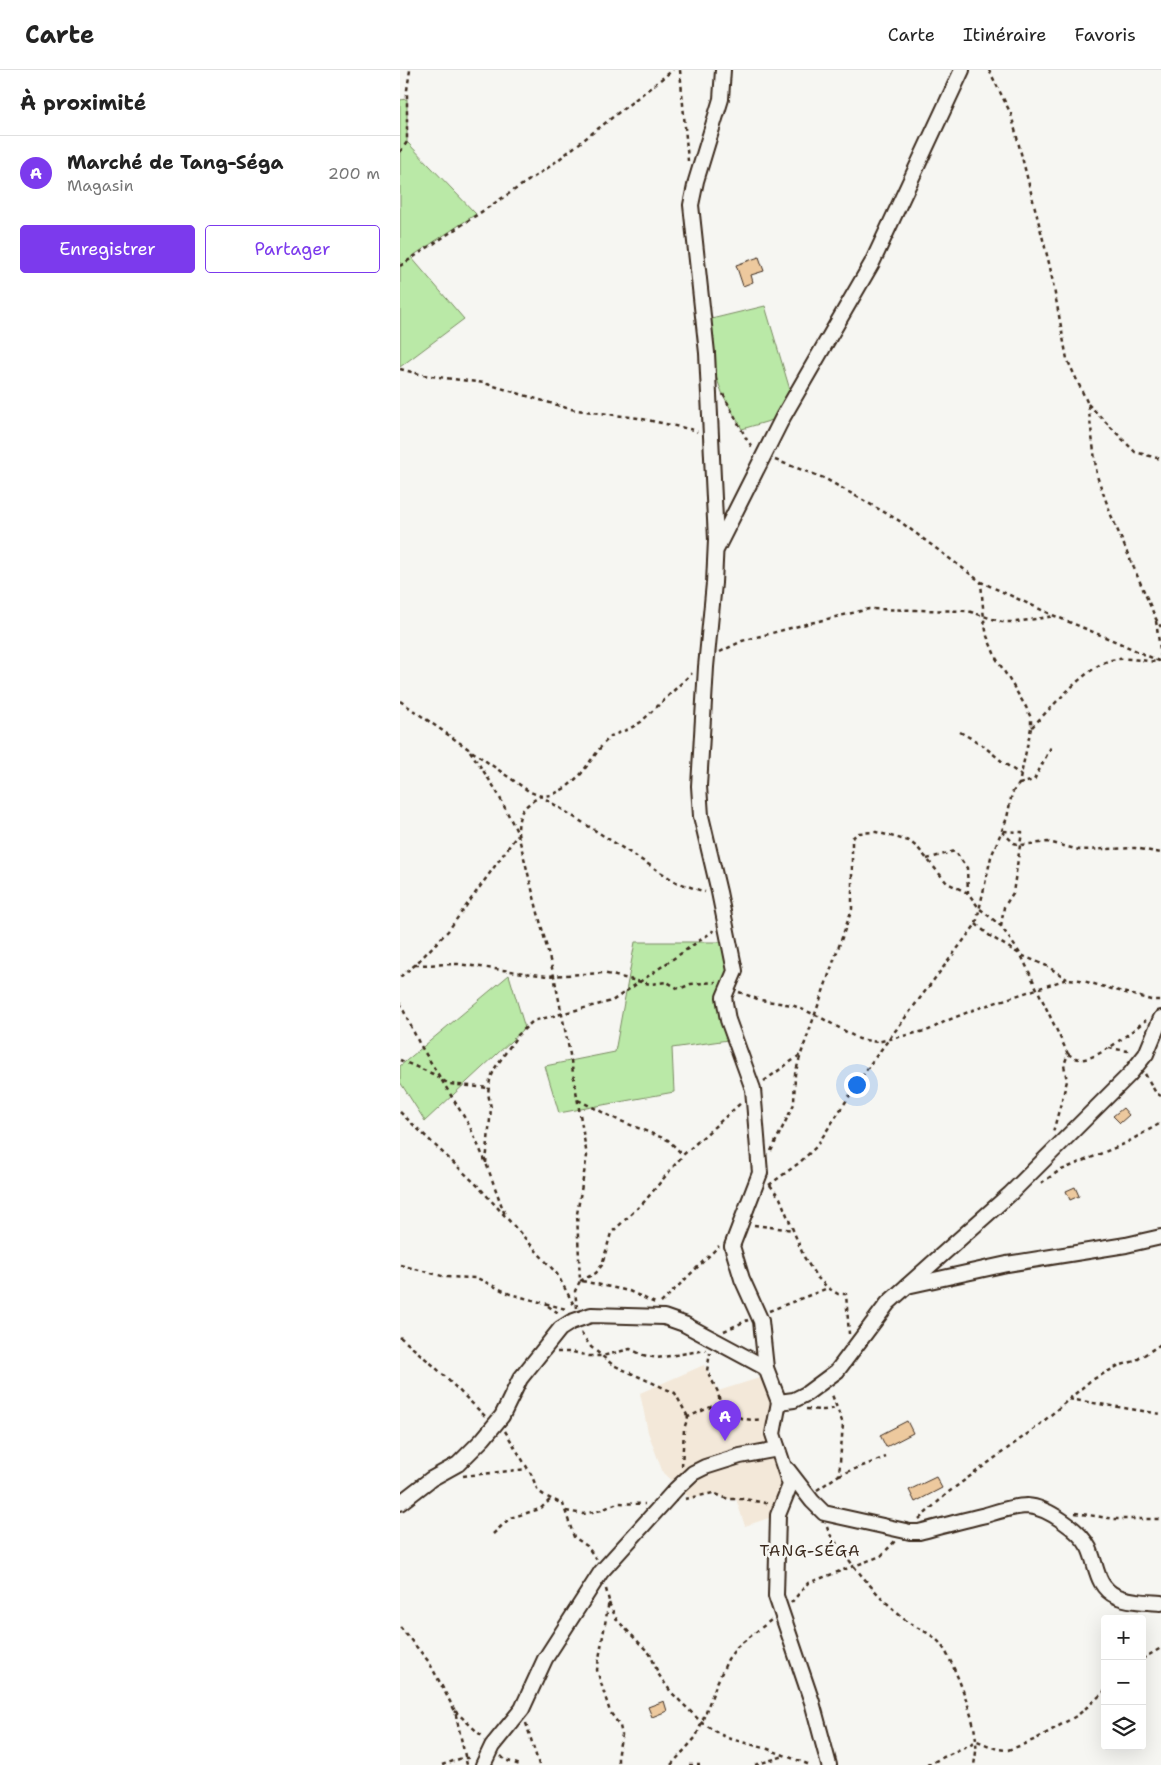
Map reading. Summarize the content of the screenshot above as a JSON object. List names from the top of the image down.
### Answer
{
  "districts": ["TANG-SÉGA"],
  "page": {
    "header": "Carte",
    "nav": ["Carte", "Itinéraire", "Favoris"],
    "heading": "À proximité",
    "list": [
      {
        "mark": "A",
        "name": "Marché de Tang-Séga",
        "note": "Magasin",
        "value": "200 m"
      }
    ],
    "buttons": ["Enregistrer", "Partager"],
    "pins": "A",
    "map_buttons": ["+", "−"]
  }
}
